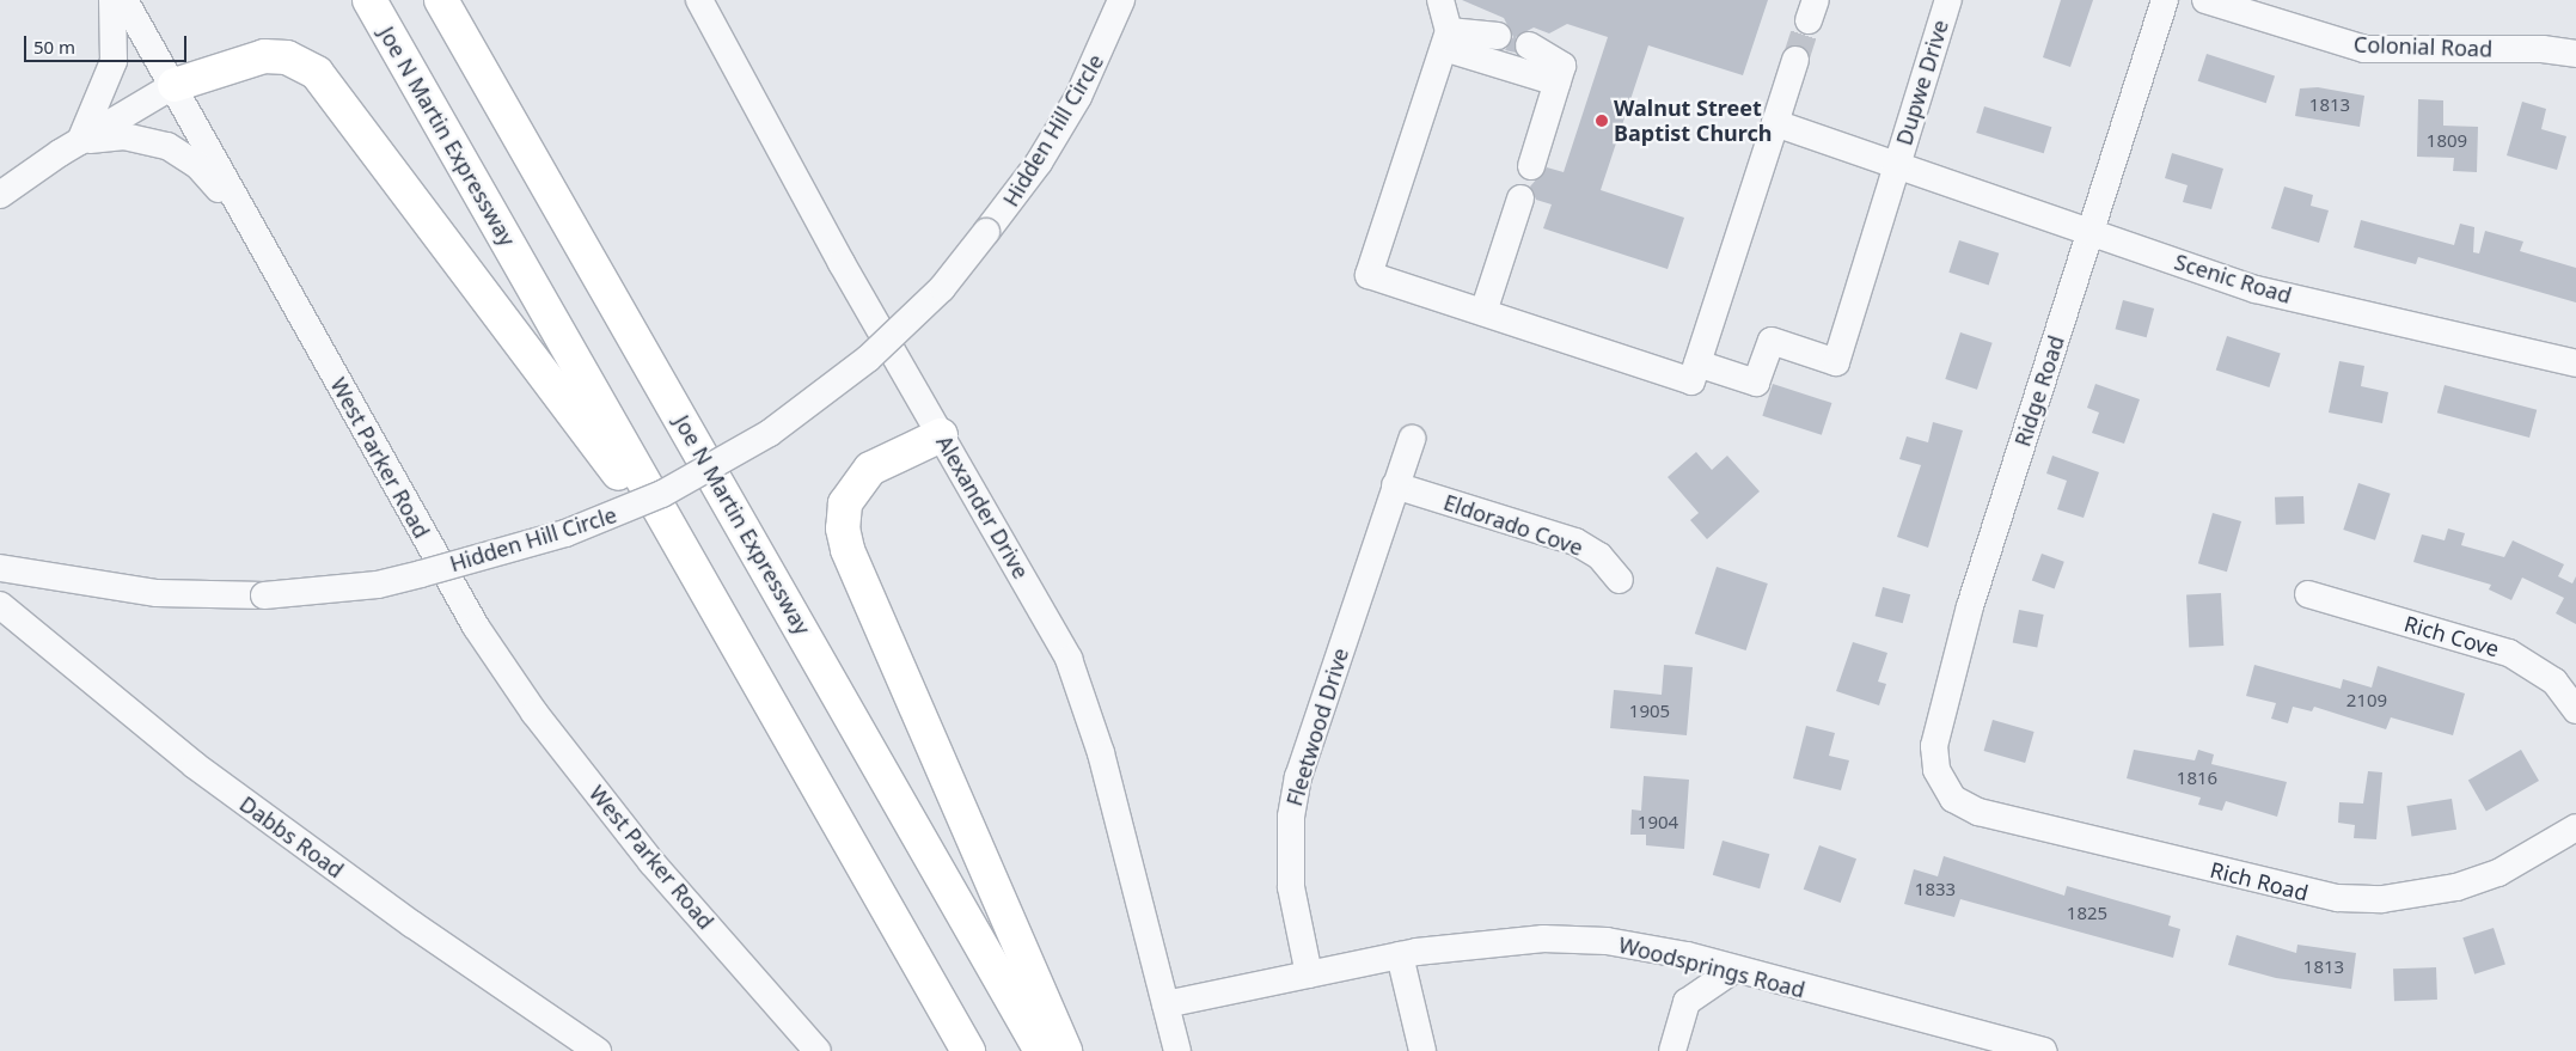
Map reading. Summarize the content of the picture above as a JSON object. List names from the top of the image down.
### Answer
{
  "streets": {
    "highway": ["Joe N Martin Expressway"],
    "street": [
      "Colonial Road",
      "Dupwe Drive",
      "Hidden Hill Circle",
      "Scenic Road",
      "Ridge Road",
      "West Parker Road",
      "Alexander Drive",
      "Eldorado Cove",
      "Rich Cove",
      "Fleetwood Drive",
      "Dabbs Road",
      "Rich Road",
      "Woodsprings Road"
    ]
  },
  "crossings": [
    ["Dupwe Drive", "Scenic Road"],
    ["Scenic Road", "Ridge Road"],
    ["Ridge Road", "Rich Road"],
    ["Alexander Drive", "Woodsprings Road"],
    ["Eldorado Cove", "Fleetwood Drive"],
    ["Fleetwood Drive", "Woodsprings Road"]
  ],
  "places": ["Walnut Street Baptist Church"],
  "house_numbers": [
    "1813",
    "1809",
    "2109",
    "1905",
    "1816",
    "1904",
    "1833",
    "1825",
    "1813"
  ],
  "scale_bar": "50 m"
}
